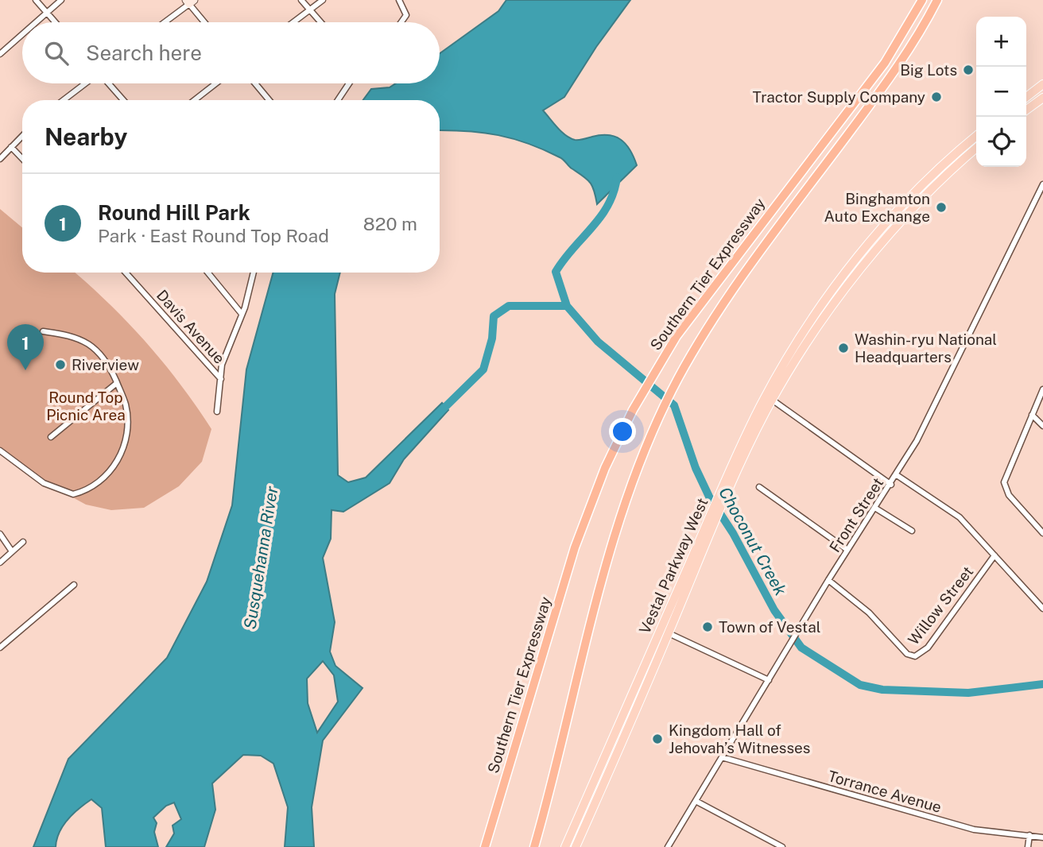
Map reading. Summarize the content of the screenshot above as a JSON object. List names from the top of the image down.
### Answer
{
  "streets": {
    "highway": ["Southern Tier Expressway"],
    "main road": ["Vestal Parkway West"],
    "street": [
      "Davis Avenue",
      "Front Street",
      "Willow Street",
      "Torrance Avenue"
    ]
  },
  "crossings": [
    ["Front Street", "Willow Street"],
    ["Front Street", "Torrance Avenue"]
  ],
  "water": ["Choconut Creek", "Susquehanna River"],
  "parks": ["Round Top Picnic Area"],
  "places": [
    "Big Lots",
    "Tractor Supply Company",
    "Binghamton Auto Exchange",
    "Washin-ryu National Headquarters",
    "Riverview",
    "Town of Vestal",
    "Kingdom Hall of Jehovah’s Witnesses"
  ],
  "page": {
    "map_buttons": ["+", "−"],
    "search": "Search here",
    "heading": "Nearby",
    "list": [
      {
        "mark": "1",
        "name": "Round Hill Park",
        "note": "Park · East Round Top Road",
        "value": "820 m"
      }
    ],
    "pins": "1"
  }
}
